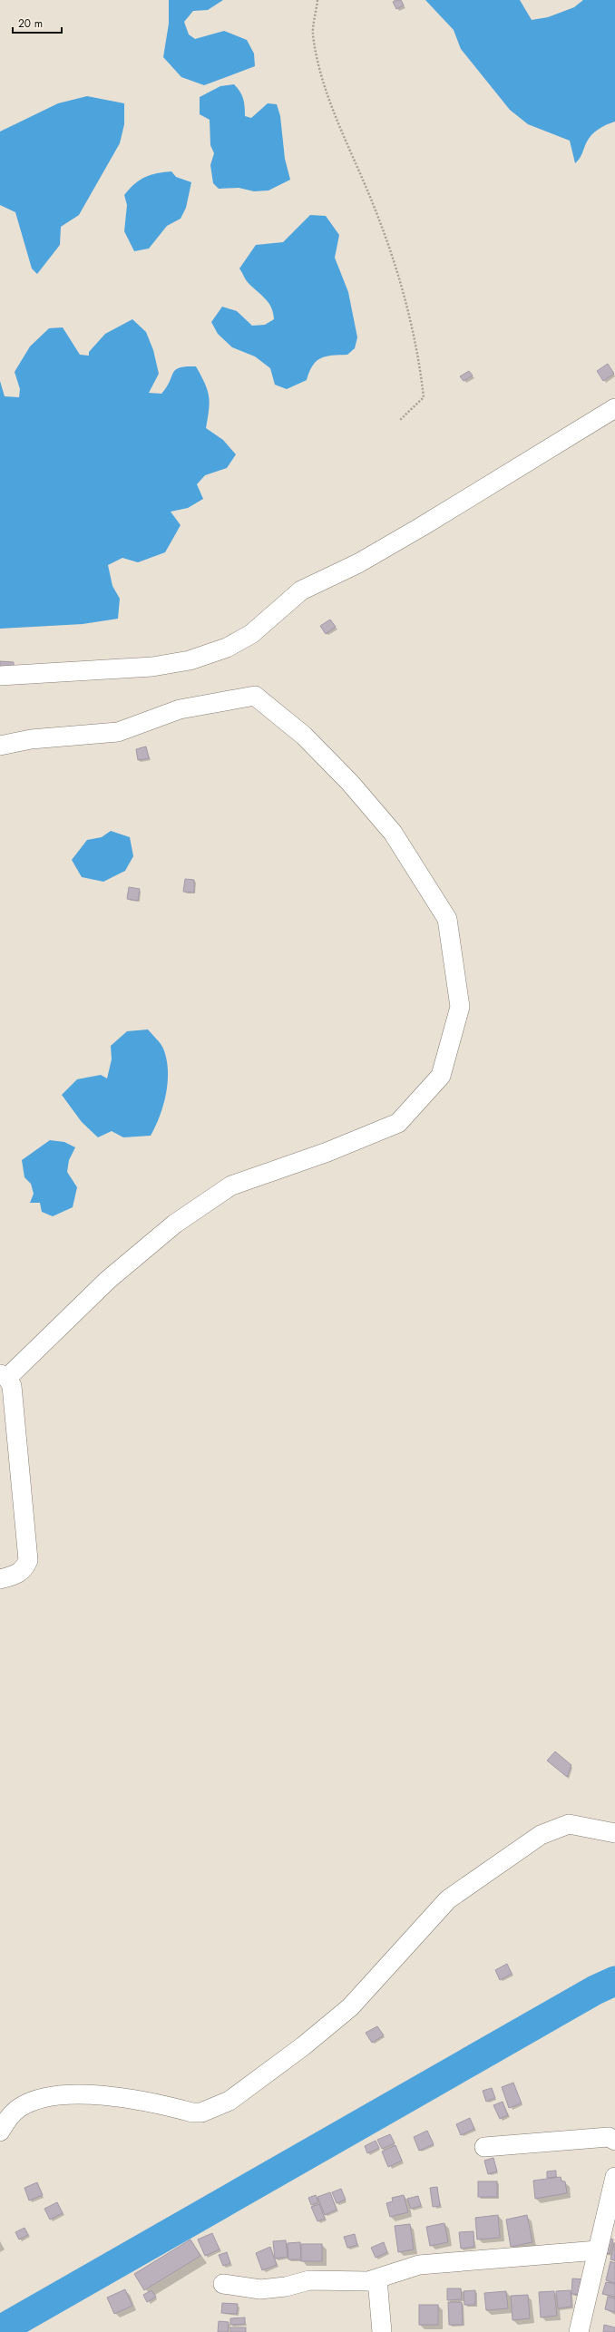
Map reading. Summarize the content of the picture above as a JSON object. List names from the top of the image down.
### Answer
{
  "scale_bar": "20 m"
}
